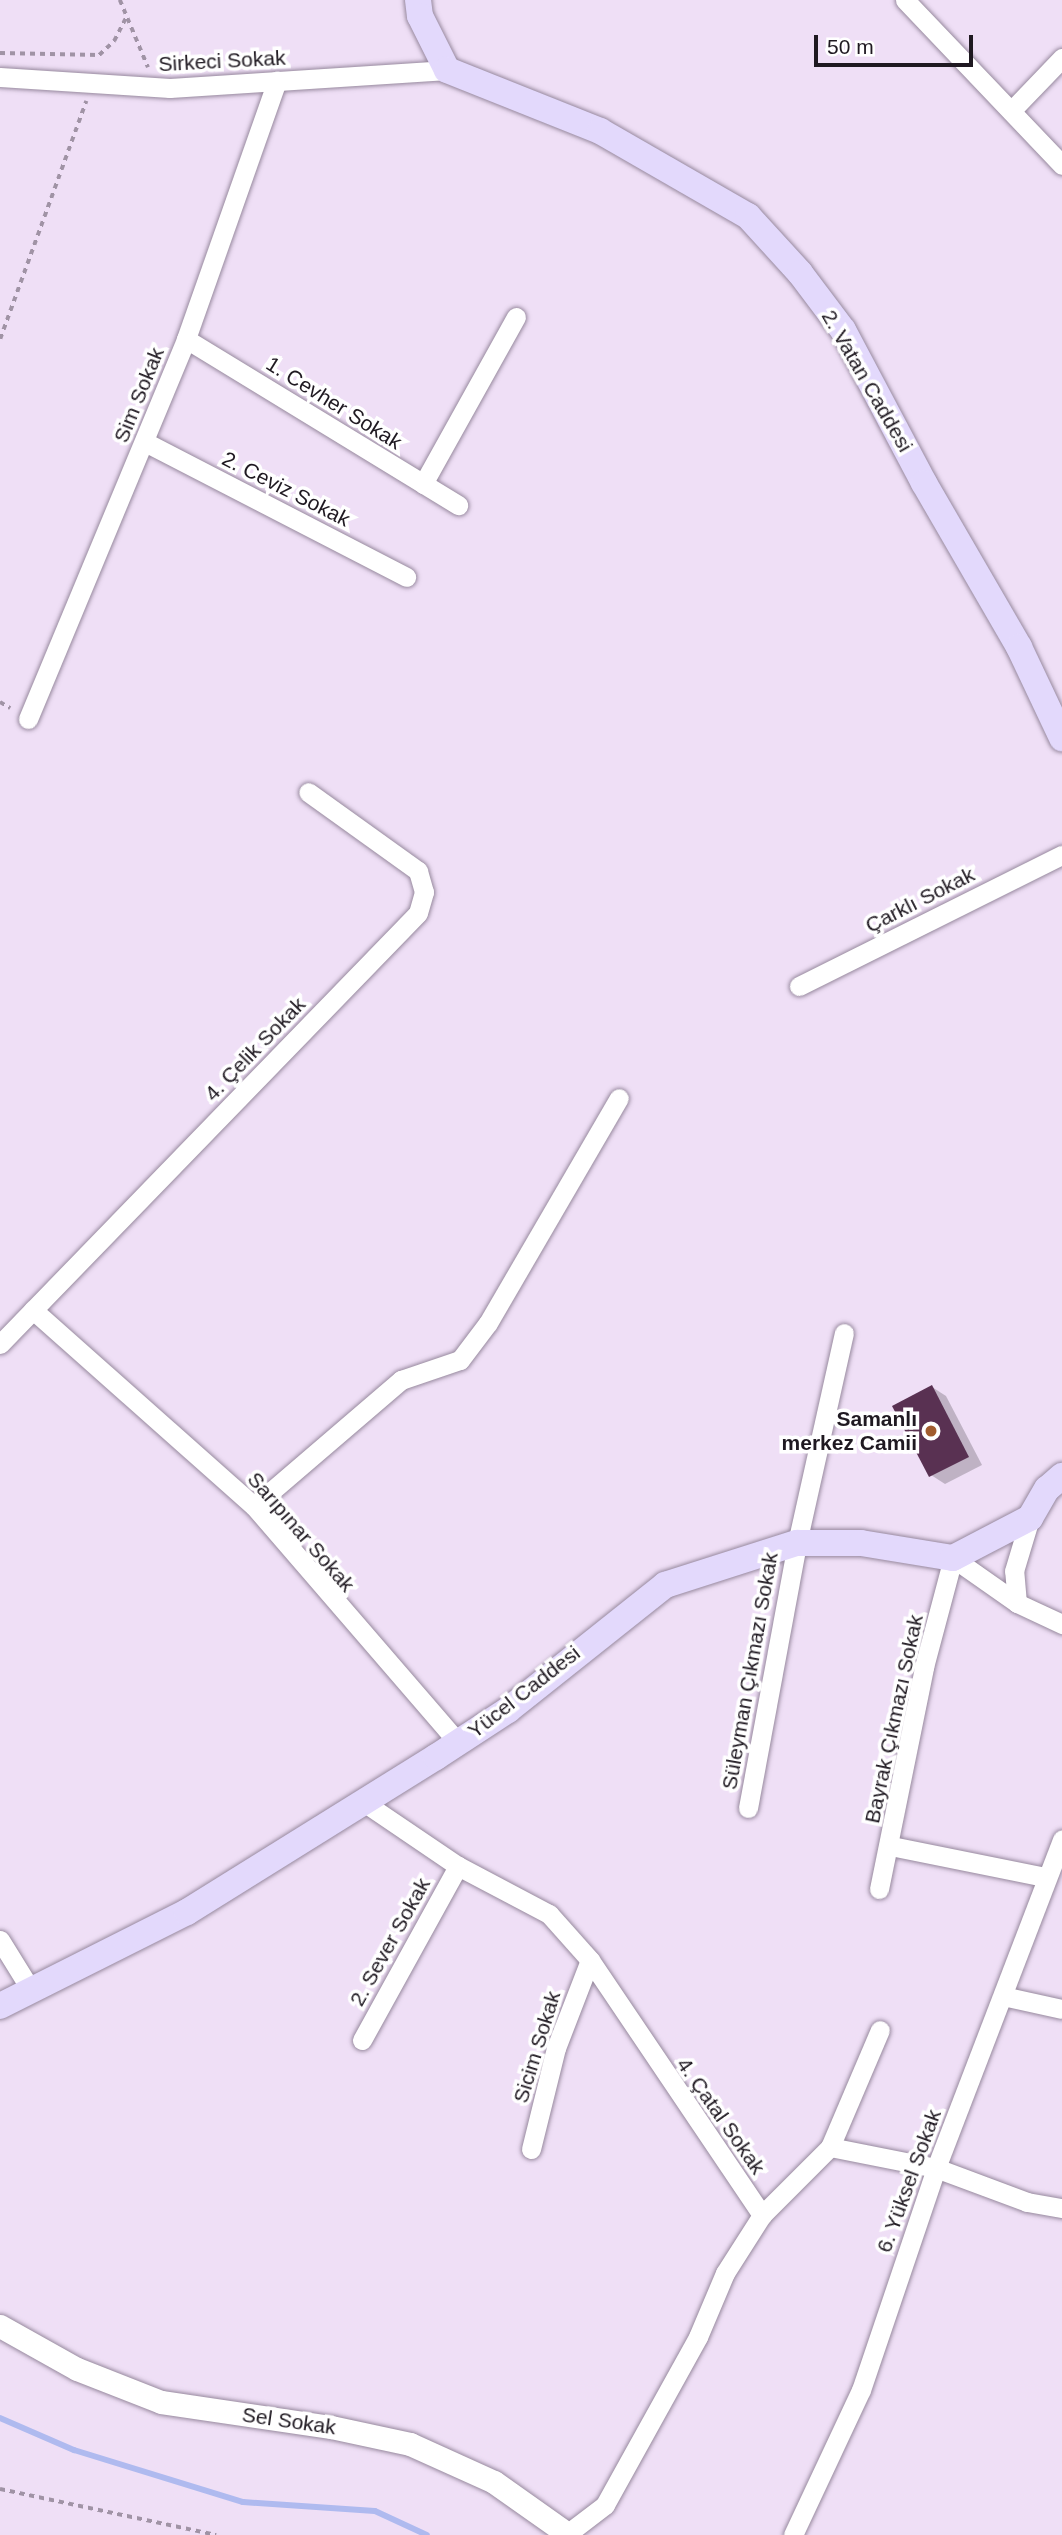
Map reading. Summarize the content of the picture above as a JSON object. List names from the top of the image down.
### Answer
{
  "streets": {
    "main road": ["2. Vatan Caddesi", "Yücel Caddesi"],
    "street": [
      "Sirkeci Sokak",
      "Sim Sokak",
      "1. Cevher Sokak",
      "2. Ceviz Sokak",
      "Çarklı Sokak",
      "4. Çelik Sokak",
      "Sarıpınar Sokak",
      "Süleyman Çıkmazı Sokak",
      "Bayrak Çıkmazı Sokak",
      "2. Sever Sokak",
      "Sicim Sokak",
      "4. Çatal Sokak",
      "6. Yüksel Sokak",
      "Sel Sokak"
    ]
  },
  "crossings": [
    ["Sirkeci Sokak", "2. Vatan Caddesi"],
    ["Sirkeci Sokak", "Sim Sokak"],
    ["Sim Sokak", "1. Cevher Sokak"],
    ["Sim Sokak", "2. Ceviz Sokak"],
    ["4. Çelik Sokak", "Sarıpınar Sokak"],
    ["Sarıpınar Sokak", "Yücel Caddesi"],
    ["Süleyman Çıkmazı Sokak", "Yücel Caddesi"],
    ["Yücel Caddesi", "Bayrak Çıkmazı Sokak"],
    ["Yücel Caddesi", "4. Çatal Sokak"],
    ["2. Sever Sokak", "4. Çatal Sokak"],
    ["Sicim Sokak", "4. Çatal Sokak"]
  ],
  "places": ["Samanlı merkez Camii"],
  "scale_bar": "50 m"
}
